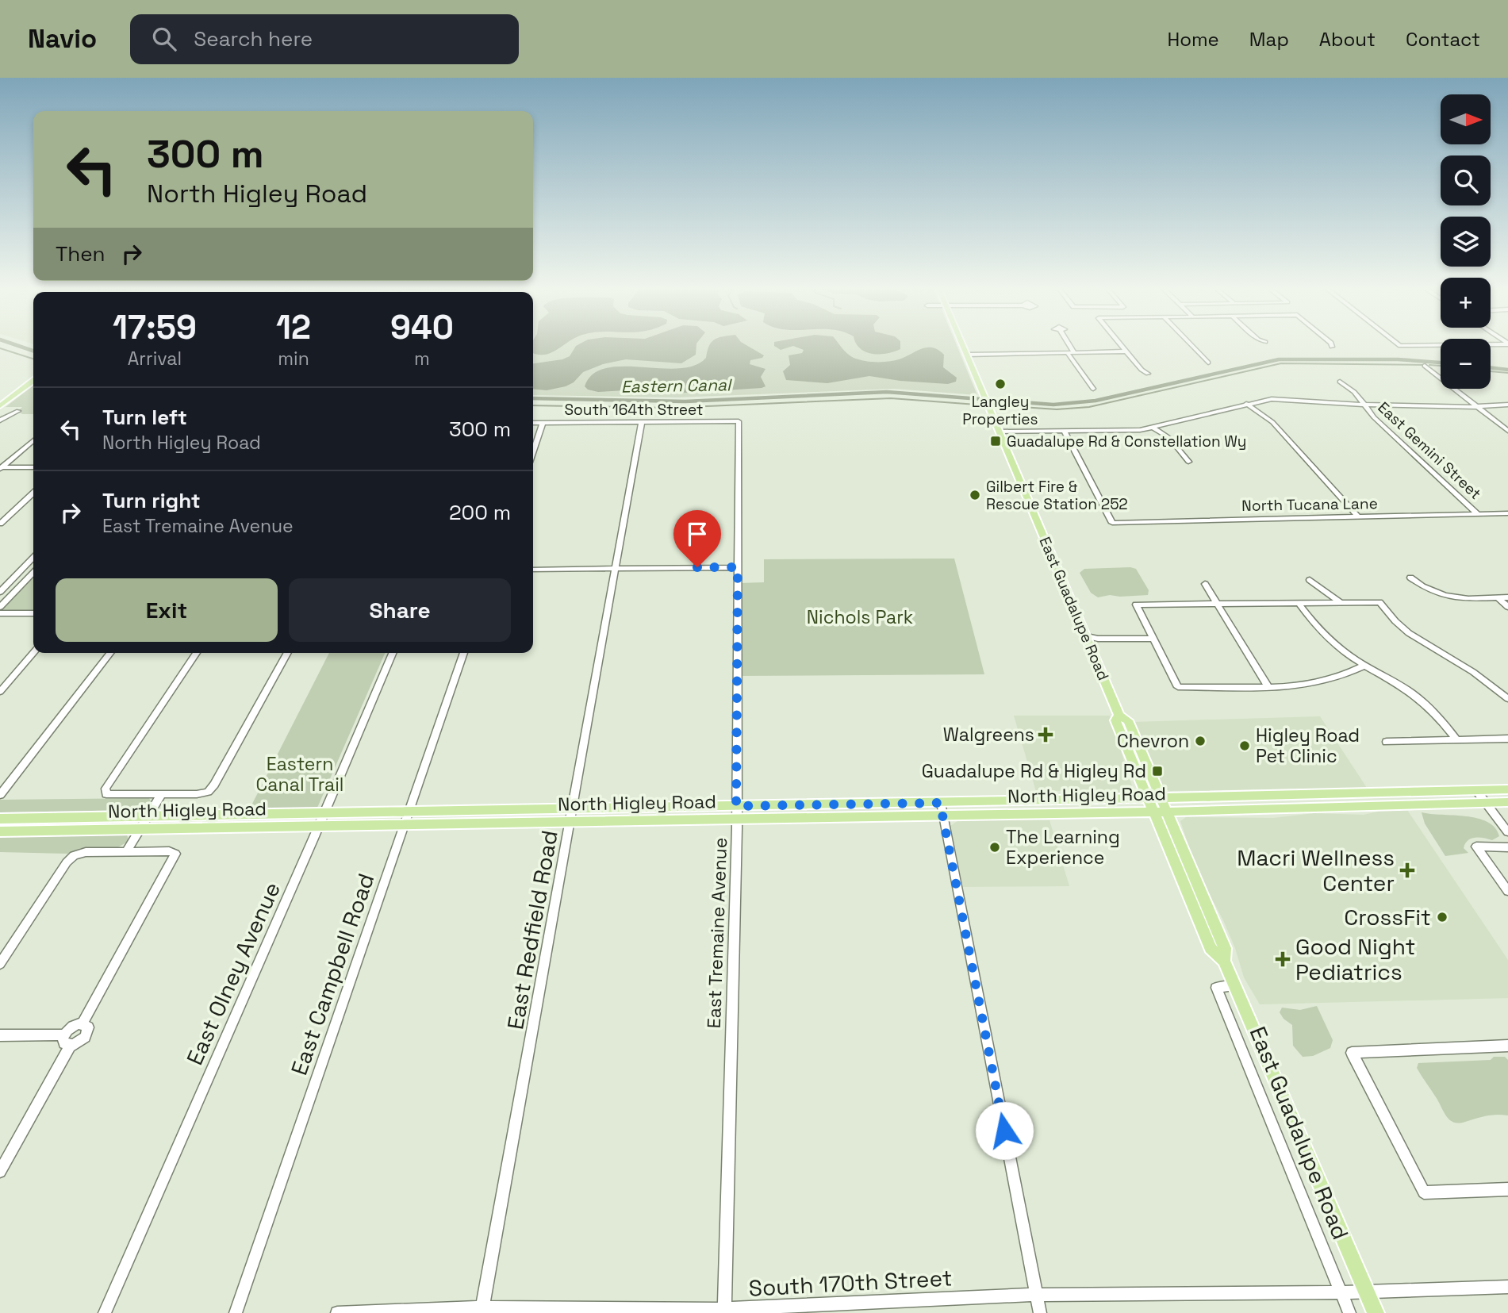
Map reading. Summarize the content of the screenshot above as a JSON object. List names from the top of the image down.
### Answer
{
  "streets": {
    "main road": ["East Guadalupe Road", "North Higley Road"],
    "street": [
      "South 164th Street",
      "East Gemini Street",
      "North Tucana Lane",
      "East Redfield Road",
      "East Tremaine Avenue",
      "East Olney Avenue",
      "East Campbell Road",
      "South 170th Street"
    ]
  },
  "crossings": [
    ["South 164th Street", "East Redfield Road"],
    ["South 164th Street", "East Tremaine Avenue"],
    ["East Gemini Street", "North Tucana Lane"],
    ["East Guadalupe Road", "North Higley Road"],
    ["East Guadalupe Road", "South 170th Street"],
    ["North Higley Road", "East Redfield Road"],
    ["North Higley Road", "East Tremaine Avenue"],
    ["North Higley Road", "East Olney Avenue"],
    ["North Higley Road", "East Campbell Road"],
    ["East Redfield Road", "South 170th Street"],
    ["East Tremaine Avenue", "South 170th Street"]
  ],
  "water": ["Eastern Canal"],
  "parks": ["Nichols Park", "Eastern Canal Trail"],
  "places": {
    "other": [
      "Langley Properties",
      "Gilbert Fire & Rescue Station 252",
      "Chevron",
      "Higley Road Pet Clinic",
      "The Learning Experience",
      "CrossFit"
    ],
    "transit": ["Guadalupe Rd & Constellation Wy", "Guadalupe Rd & Higley Rd"],
    "health": ["Walgreens", "Macri Wellness Center", "Good Night Pediatrics"]
  },
  "north": "right",
  "page": {
    "header": "Navio",
    "search": "Search here",
    "nav": [
      "Home",
      "Map",
      "About",
      "Contact"
    ],
    "map_buttons": ["+", "−"],
    "turn": ["300 m", "North Higley Road"],
    "then": "Then",
    "eta": [
      "17:59",
      "Arrival",
      "12",
      "min",
      "940",
      "m"
    ],
    "list": [
      {
        "name": "Turn left",
        "note": "North Higley Road",
        "value": "300 m"
      },
      {
        "name": "Turn right",
        "note": "East Tremaine Avenue",
        "value": "200 m"
      }
    ],
    "buttons": ["Exit", "Share"]
  }
}
